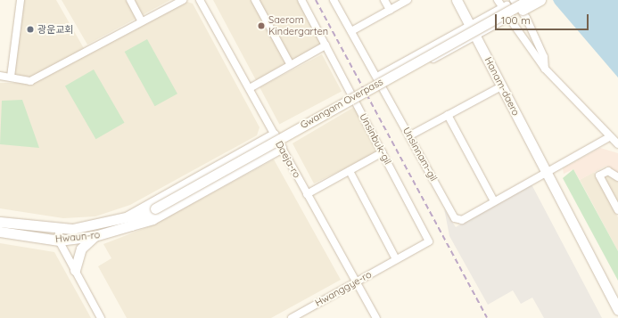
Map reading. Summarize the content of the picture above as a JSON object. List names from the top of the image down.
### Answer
{
  "streets": {
    "street": [
      "Hanam-daero",
      "Gwangam Overpass",
      "Unsinbuk-gil",
      "Unsinnam-gil",
      "Daeja-ro",
      "Hwaun-ro",
      "Hwanggye-ro"
    ]
  },
  "crossings": [
    ["Hanam-daero", "Unsinnam-gil"],
    ["Gwangam Overpass", "Hwaun-ro"],
    ["Unsinbuk-gil", "Hwanggye-ro"],
    ["Daeja-ro", "Hwanggye-ro"]
  ],
  "places": ["Saerom Kindergarten", "광운교회"],
  "scale_bar": "100 m"
}
